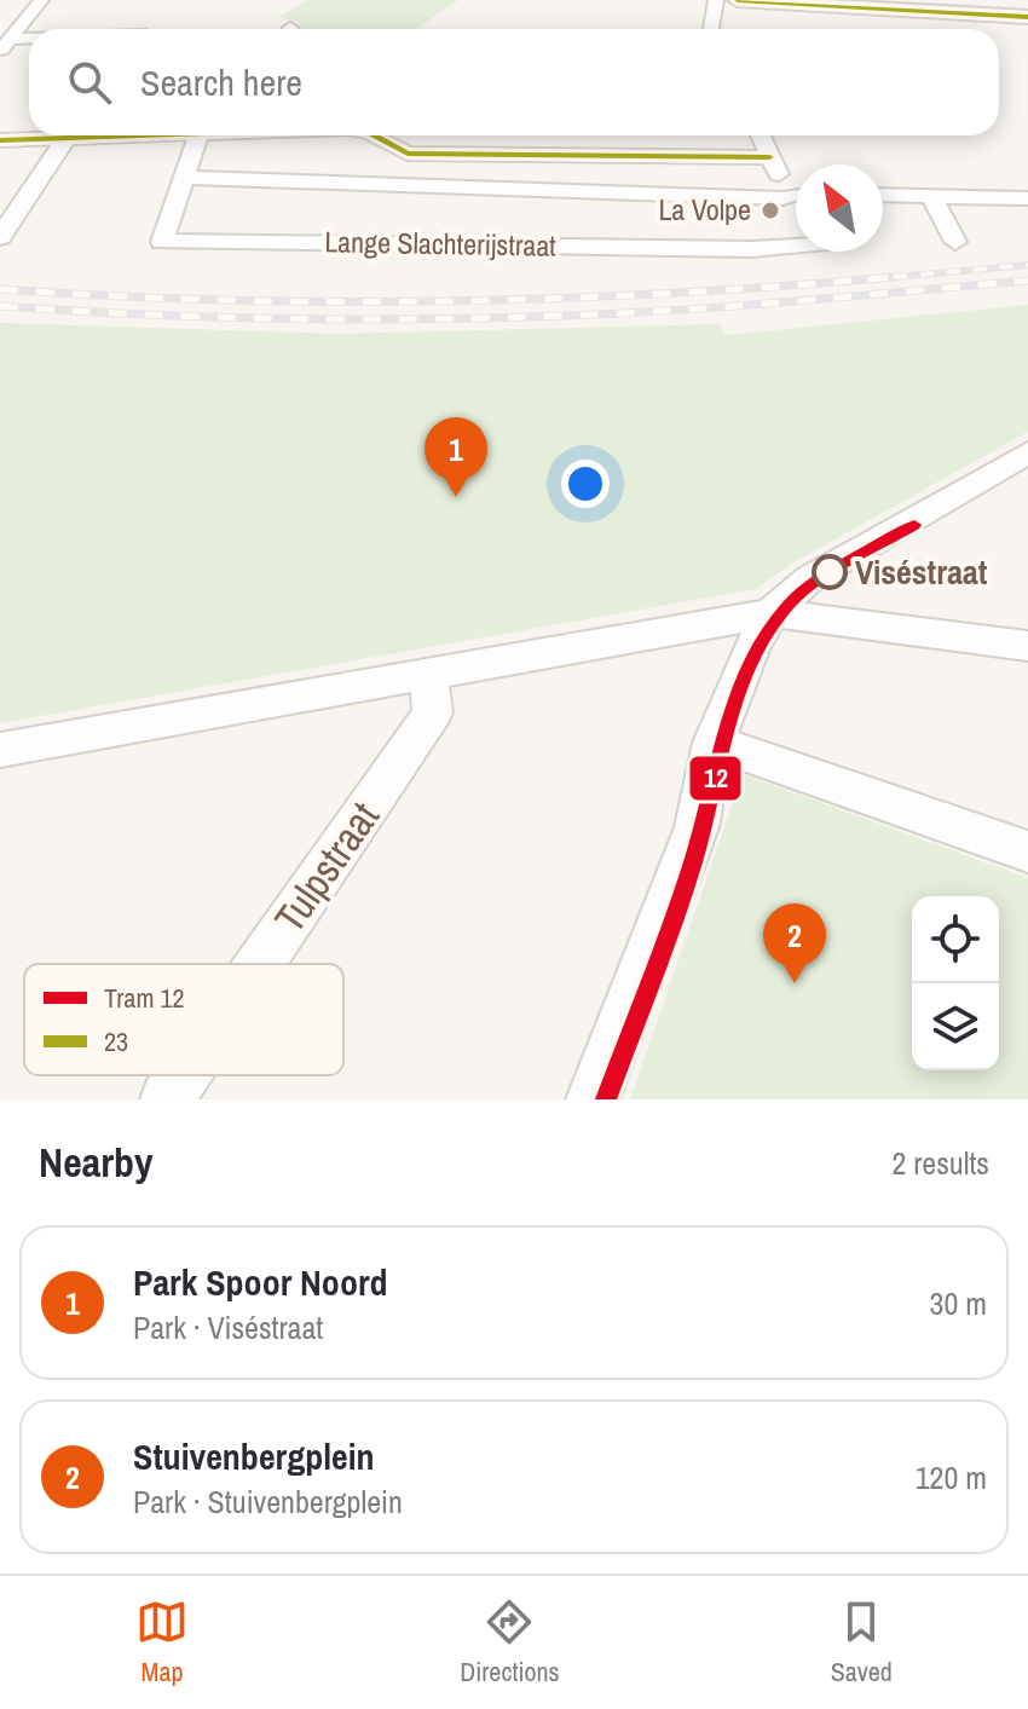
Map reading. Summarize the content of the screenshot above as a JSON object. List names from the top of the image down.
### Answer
{
  "streets": {
    "street": ["Lange Slachterijstraat", "Tulpstraat"]
  },
  "places": ["La Volpe", "Viséstraat"],
  "lines": ["transit line 23", "tram line 12"],
  "legend": ["Tram 12", "23"],
  "north": "top left",
  "page": {
    "search": "Search here",
    "pins": ["1", "2"],
    "heading": ["Nearby", "2 results"],
    "list": [
      {
        "mark": "1",
        "name": "Park Spoor Noord",
        "note": "Park · Viséstraat",
        "value": "30 m"
      },
      {
        "mark": "2",
        "name": "Stuivenbergplein",
        "note": "Park · Stuivenbergplein",
        "value": "120 m"
      }
    ],
    "nav": ["Map", "Directions", "Saved"]
  }
}
